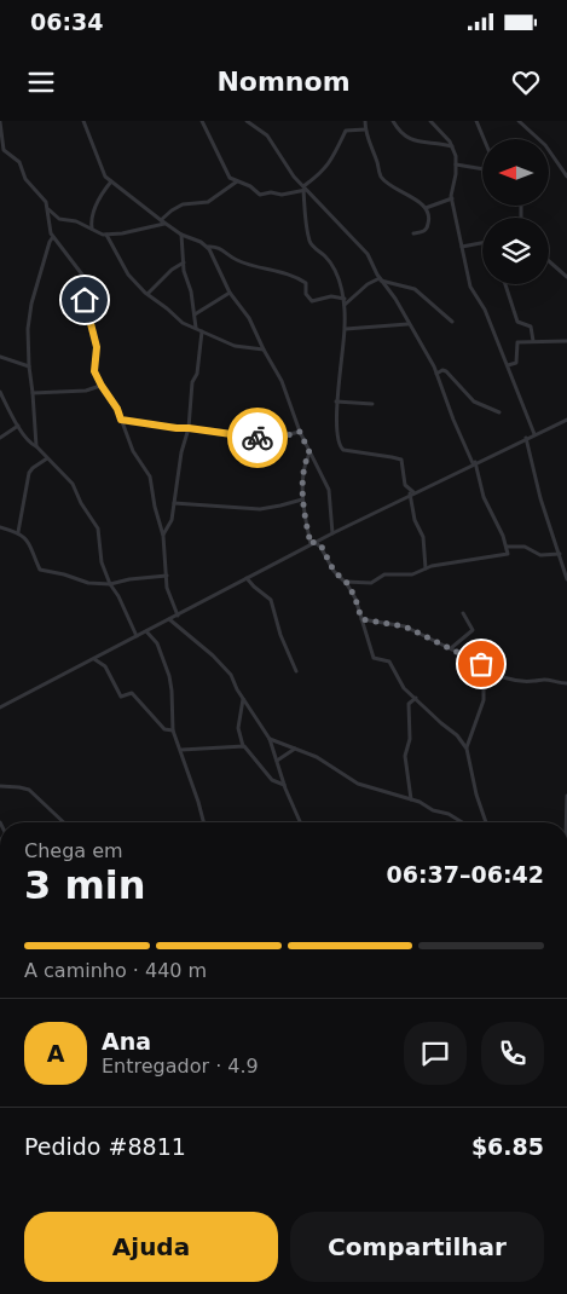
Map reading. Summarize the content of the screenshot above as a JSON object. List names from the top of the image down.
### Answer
{
  "north": "left",
  "page": {
    "status": "06:34",
    "header": "Nomnom",
    "heading": ["3 min", "Chega em", "06:37–06:42"],
    "panel": [
      "Ana",
      "Entregador · 4.9",
      "Pedido #8811",
      "$6.85"
    ],
    "bar": "A caminho · 440 m",
    "round": "A",
    "buttons": ["Ajuda", "Compartilhar"]
  }
}
